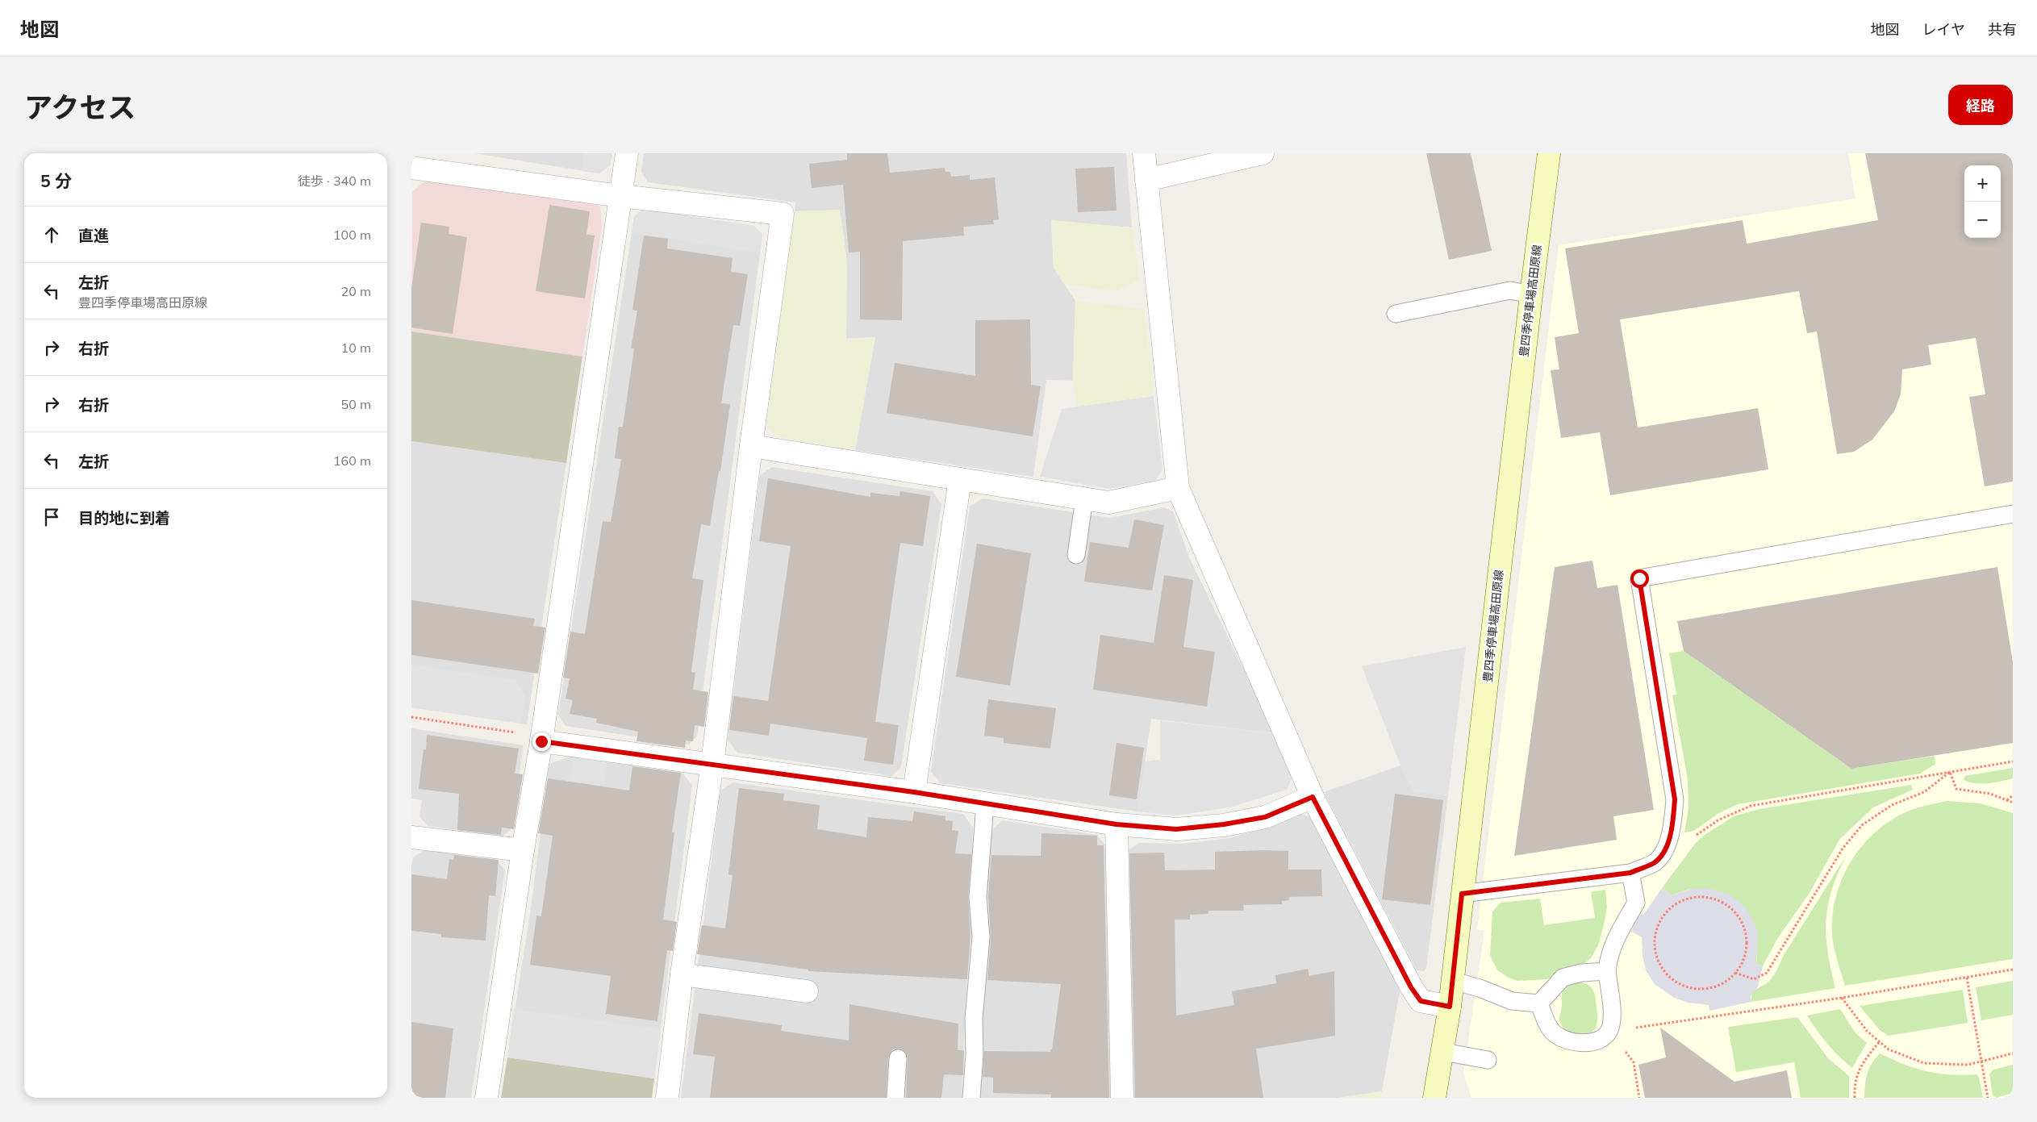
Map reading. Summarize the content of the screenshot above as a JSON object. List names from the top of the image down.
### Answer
{
  "streets": {
    "main road": ["豊四季停車場高田原線"]
  },
  "page": {
    "header": "地図",
    "nav": ["地図", "レイヤ", "共有"],
    "title": "アクセス",
    "buttons": "経路",
    "heading": ["5 分", "徒歩 · 340 m"],
    "map_buttons": ["+", "−"],
    "list": [
      ["直進", "100 m"],
      ["左折", "豊四季停車場高田原線", "20 m"],
      ["右折", "10 m"],
      ["右折", "50 m"],
      ["左折", "160 m"],
      "目的地に到着"
    ]
  }
}
